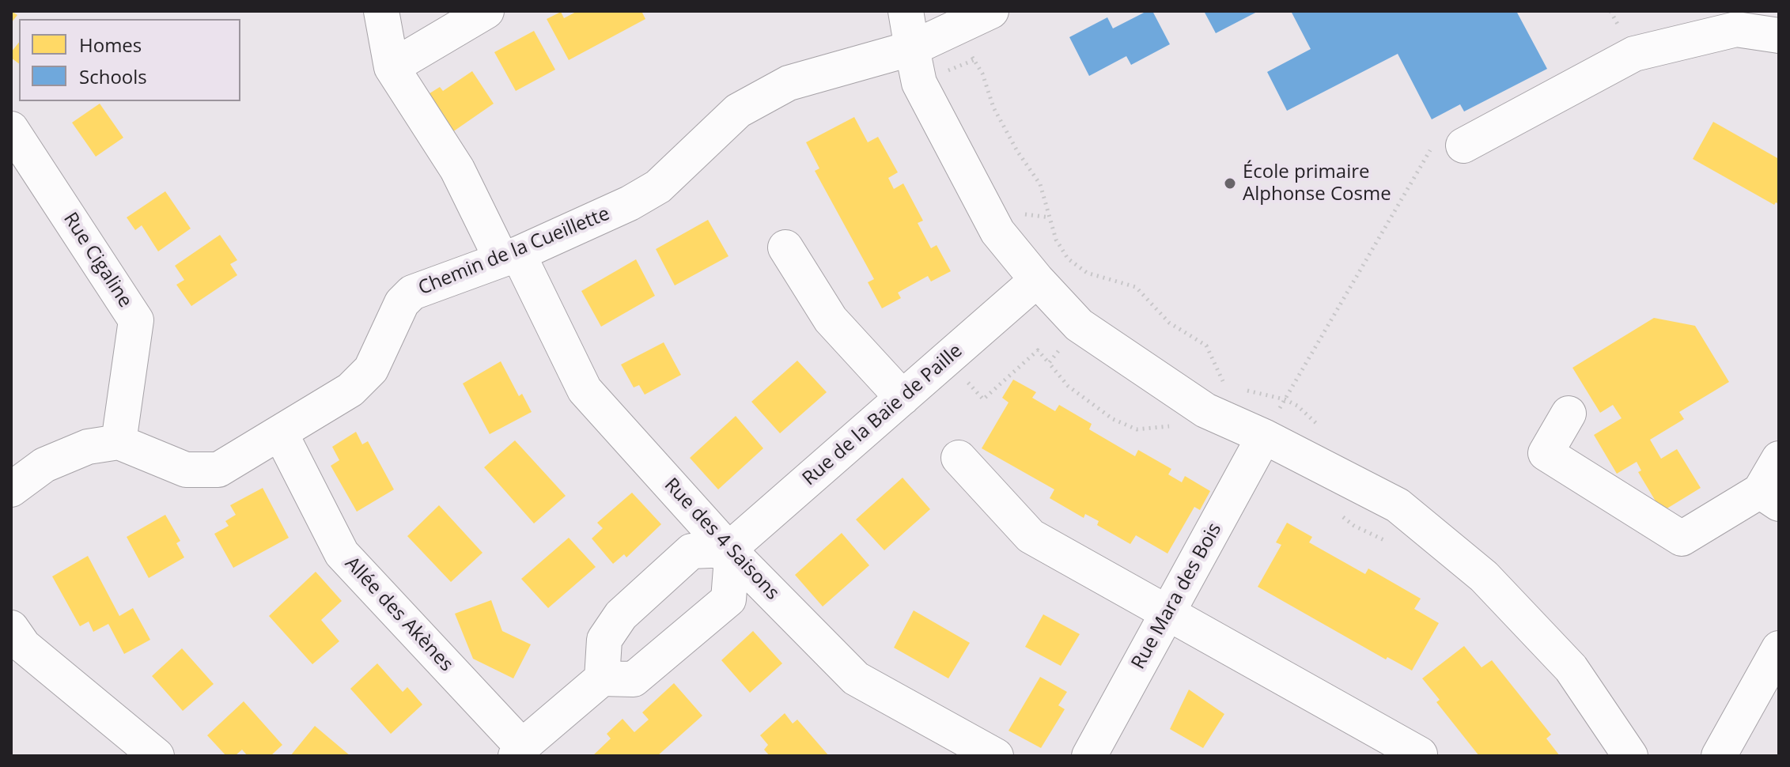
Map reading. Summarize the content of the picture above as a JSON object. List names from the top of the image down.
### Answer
{
  "streets": {
    "street": [
      "Chemin de la Cueillette",
      "Rue Cigaline",
      "Rue de la Baie de Paille",
      "Rue des 4 Saisons",
      "Rue Mara des Bois",
      "Allée des Akènes"
    ]
  },
  "crossings": [
    ["Chemin de la Cueillette", "Rue Cigaline"],
    ["Chemin de la Cueillette", "Rue des 4 Saisons"],
    ["Chemin de la Cueillette", "Allée des Akènes"],
    ["Rue de la Baie de Paille", "Rue des 4 Saisons"]
  ],
  "places": ["École primaire Alphonse Cosme"],
  "legend": ["Homes", "Schools"]
}
